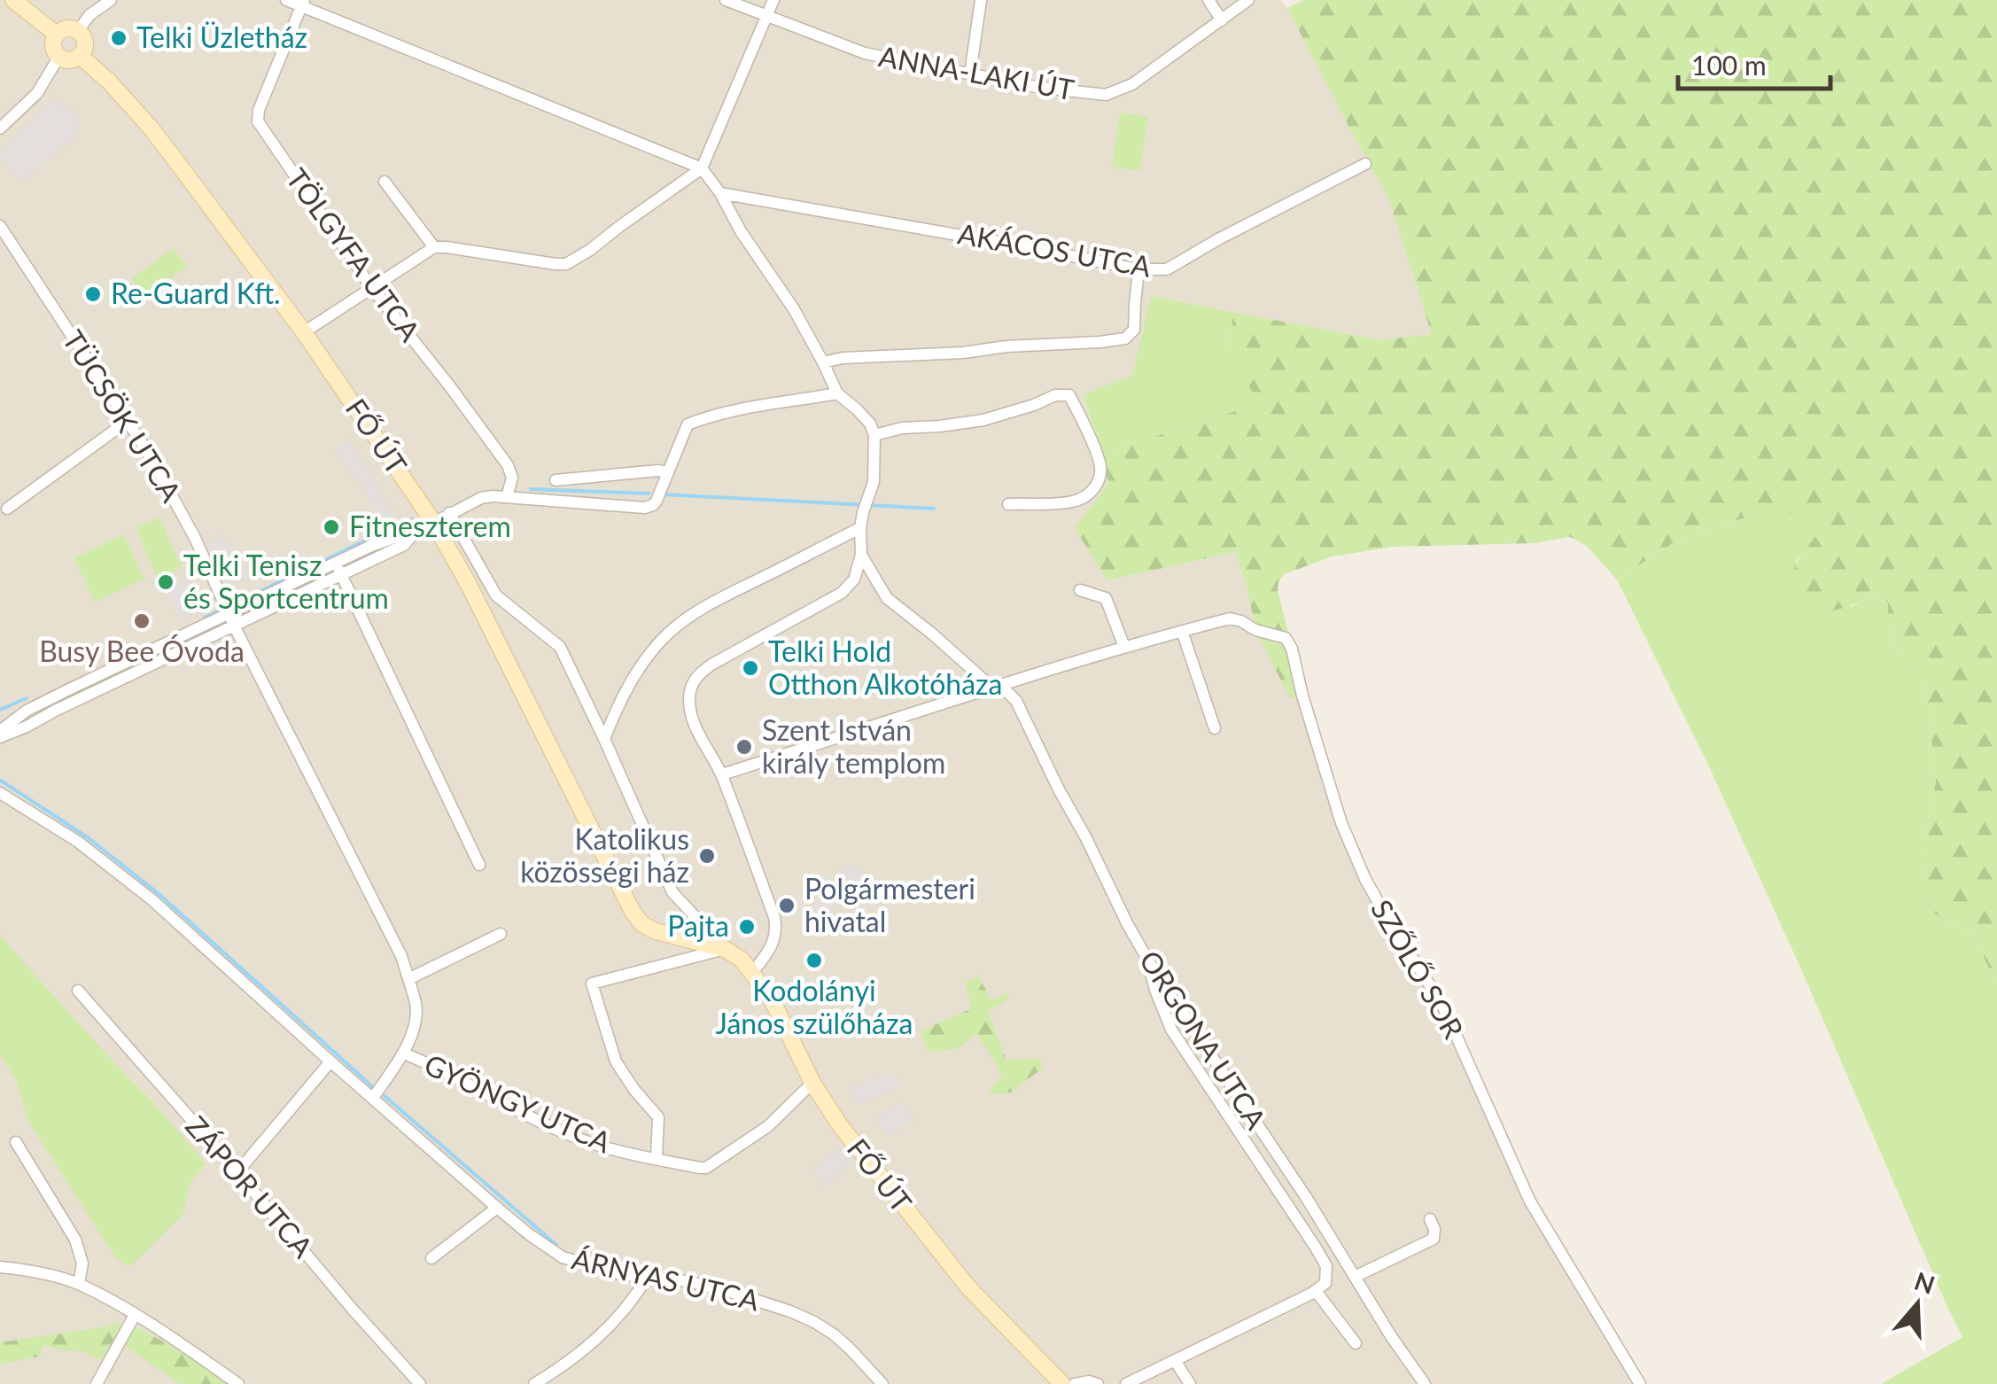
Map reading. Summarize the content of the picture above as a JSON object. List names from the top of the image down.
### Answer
{
  "streets": {
    "main road": ["FŐ ÚT"],
    "street": [
      "ANNA-LAKI ÚT",
      "AKÁCOS UTCA",
      "TÖLGYFA UTCA",
      "TÜCSÖK UTCA",
      "SZŐLŐ SOR",
      "ORGONA UTCA",
      "GYÖNGY UTCA",
      "ZÁPOR UTCA",
      "ÁRNYAS UTCA"
    ]
  },
  "crossings": [
    ["FŐ ÚT", "GYÖNGY UTCA"]
  ],
  "places": [
    "Telki Üzletház",
    "Re-Guard Kft.",
    "Fitneszterem",
    "Telki Tenisz és Sportcentrum",
    "Busy Bee Óvoda",
    "Telki Hold Otthon Alkotóháza",
    "Szent István király templom",
    "Katolikus közösségi ház",
    "Polgármesteri hivatal",
    "Pajta",
    "Kodolányi János szülőháza"
  ],
  "scale_bar": "100 m",
  "north": "top"
}
